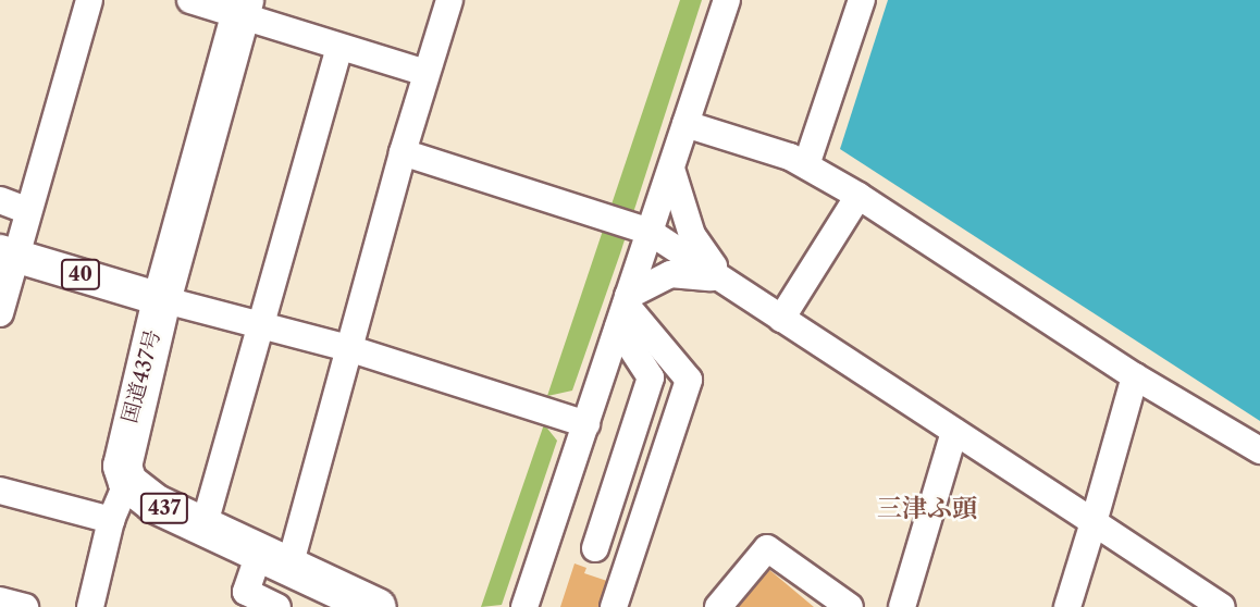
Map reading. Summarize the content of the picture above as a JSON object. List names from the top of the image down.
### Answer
{
  "streets": {
    "highway": ["国道437号", "437"],
    "main road": ["40"]
  },
  "crossings": [
    ["40", "国道437号"],
    ["国道437号", "437"]
  ],
  "districts": ["三津ふ頭"]
}
